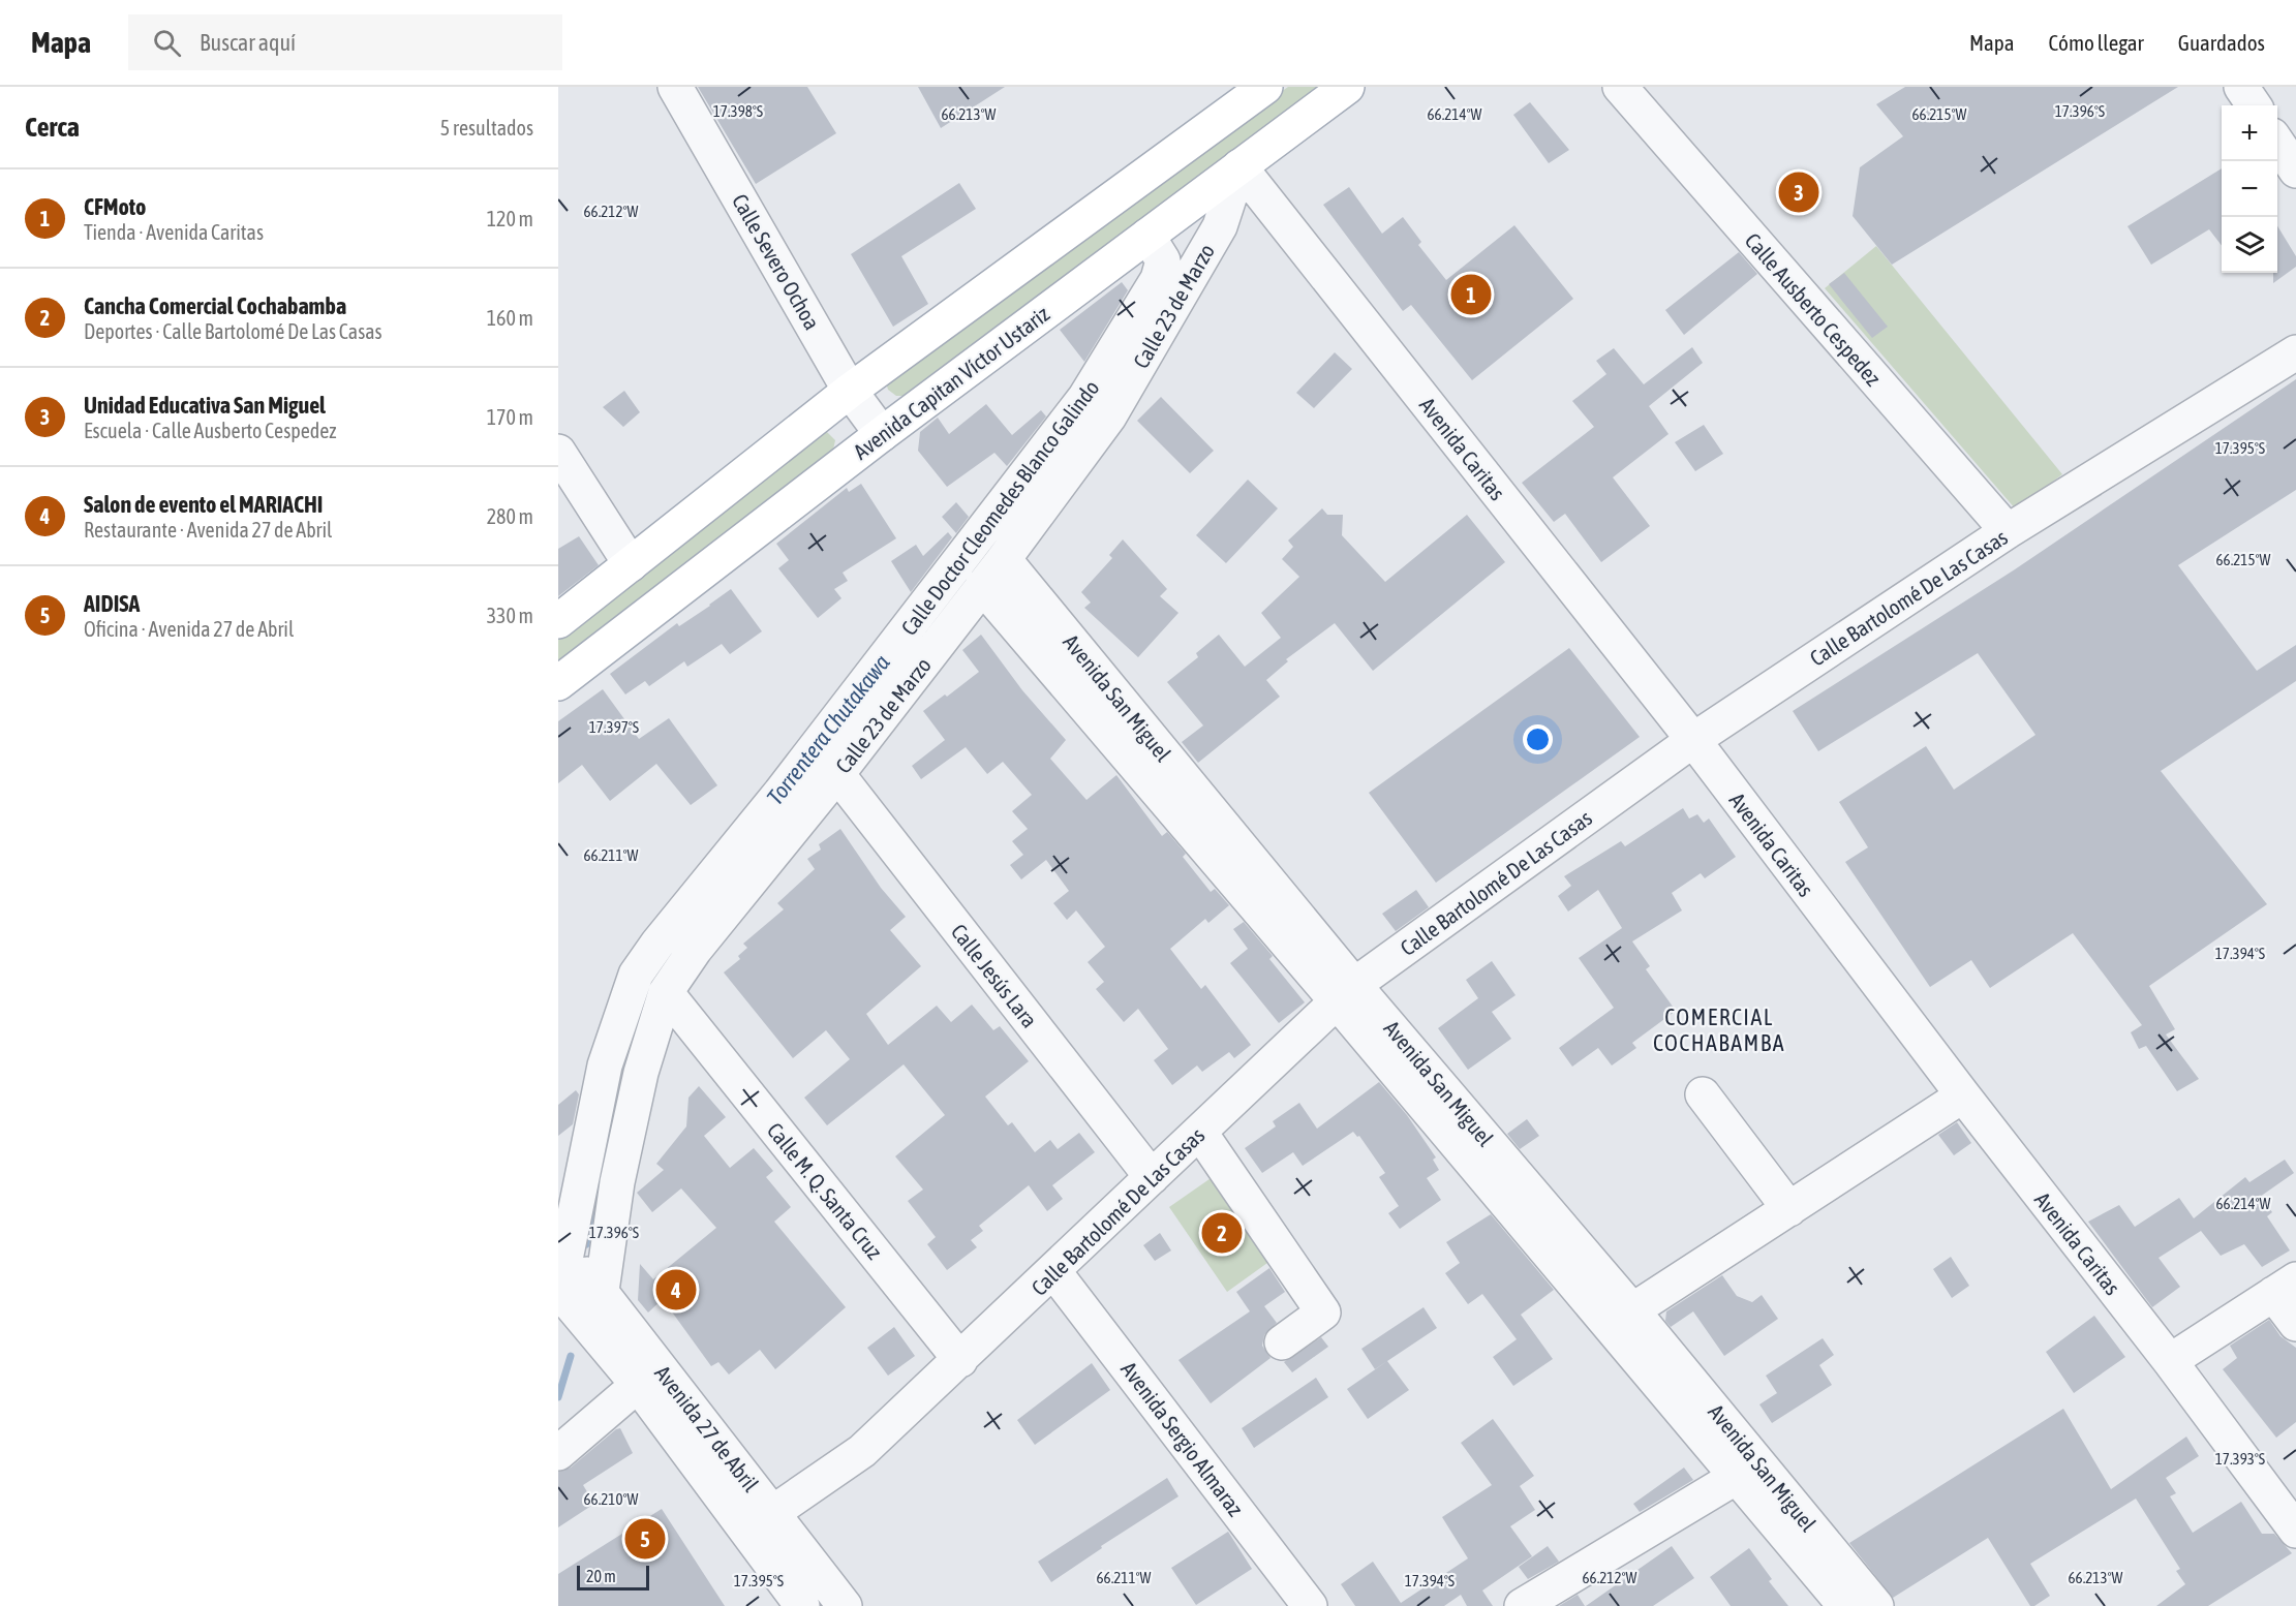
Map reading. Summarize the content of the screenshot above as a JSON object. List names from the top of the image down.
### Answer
{
  "streets": {
    "main road": ["Avenida Capitan Víctor Ustariz"],
    "street": [
      "Calle Severo Ochoa",
      "Calle 23 de Marzo",
      "Calle Ausberto Cespedez",
      "Avenida Caritas",
      "Calle Doctor Cleomedes Blanco Galindo",
      "Calle Bartolomé De Las Casas",
      "Avenida San Miguel",
      "Calle Jesús Lara",
      "Calle M. Q. Santa Cruz",
      "Avenida 27 de Abril",
      "Avenida Sergio Almaraz"
    ]
  },
  "crossings": [
    ["Calle Severo Ochoa", "Avenida Capitan Víctor Ustariz"],
    ["Calle 23 de Marzo", "Avenida Capitan Víctor Ustariz"],
    ["Calle 23 de Marzo", "Avenida Caritas"],
    ["Calle 23 de Marzo", "Avenida San Miguel"],
    ["Calle 23 de Marzo", "Calle Jesús Lara"],
    ["Calle 23 de Marzo", "Calle M. Q. Santa Cruz"],
    ["Calle 23 de Marzo", "Avenida 27 de Abril"],
    ["Calle Ausberto Cespedez", "Calle Bartolomé De Las Casas"],
    ["Avenida Capitan Víctor Ustariz", "Avenida Caritas"],
    ["Avenida Capitan Víctor Ustariz", "Calle Doctor Cleomedes Blanco Galindo"],
    ["Avenida Caritas", "Calle Bartolomé De Las Casas"],
    ["Calle Doctor Cleomedes Blanco Galindo", "Avenida 27 de Abril"],
    ["Calle Bartolomé De Las Casas", "Avenida San Miguel"],
    ["Calle Bartolomé De Las Casas", "Calle Jesús Lara"],
    ["Calle Bartolomé De Las Casas", "Calle M. Q. Santa Cruz"],
    ["Calle Bartolomé De Las Casas", "Avenida 27 de Abril"],
    ["Calle Bartolomé De Las Casas", "Avenida Sergio Almaraz"]
  ],
  "districts": ["COMERCIAL COCHABAMBA"],
  "water": ["Torrentera Chutakawa"],
  "scale_bar": "20 m",
  "page": {
    "header": "Mapa",
    "search": "Buscar aquí",
    "nav": ["Mapa", "Cómo llegar", "Guardados"],
    "heading": ["Cerca", "5 resultados"],
    "map_buttons": ["+", "−"],
    "list": [
      {
        "mark": "1",
        "name": "CFMoto",
        "note": "Tienda · Avenida Caritas",
        "value": "120 m"
      },
      {
        "mark": "2",
        "name": "Cancha Comercial Cochabamba",
        "note": "Deportes · Calle Bartolomé De Las Casas",
        "value": "160 m"
      },
      {
        "mark": "3",
        "name": "Unidad Educativa San Miguel",
        "note": "Escuela · Calle Ausberto Cespedez",
        "value": "170 m"
      },
      {
        "mark": "4",
        "name": "Salon de evento el MARIACHI",
        "note": "Restaurante · Avenida 27 de Abril",
        "value": "280 m"
      },
      {
        "mark": "5",
        "name": "AIDISA",
        "note": "Oficina · Avenida 27 de Abril",
        "value": "330 m"
      }
    ],
    "pins": [
      "3",
      "1",
      "2",
      "4",
      "5"
    ],
    "scale": "20 m"
  },
  "coordinates": [
    "17.398°S",
    "17.396°S",
    "66.213°W",
    "66.214°W",
    "66.215°W",
    "66.212°W",
    "17.395°S",
    "17.397°S",
    "66.211°W",
    "17.394°S",
    "17.393°S",
    "66.210°W"
  ]
}
